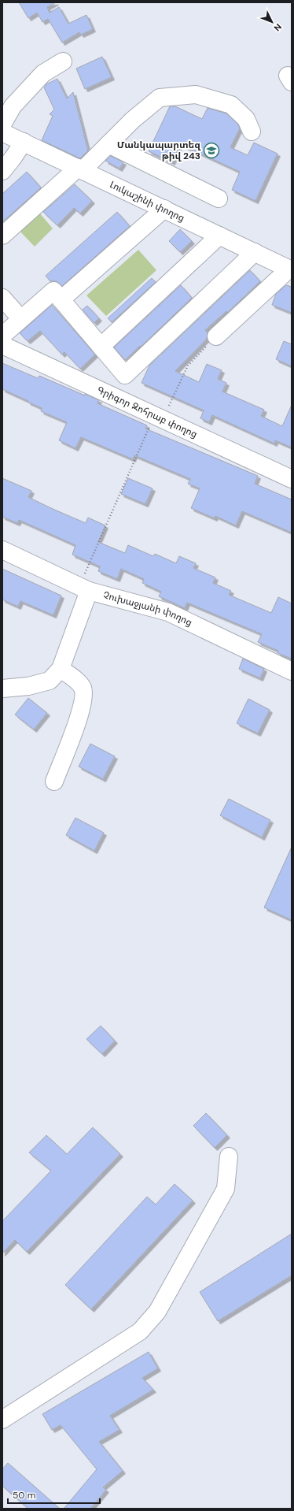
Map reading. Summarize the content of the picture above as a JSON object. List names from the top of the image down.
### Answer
{
  "streets": {
    "street": ["Լուկաշինի փողոց", "Գրիգոր Զոհրաբ փողոց", "Չուխաջյանի փողոց"]
  },
  "places": {
    "school or university": ["Մանկապարտեզ թիվ 243"]
  },
  "scale_bar": "50 m",
  "north": "bottom right"
}
